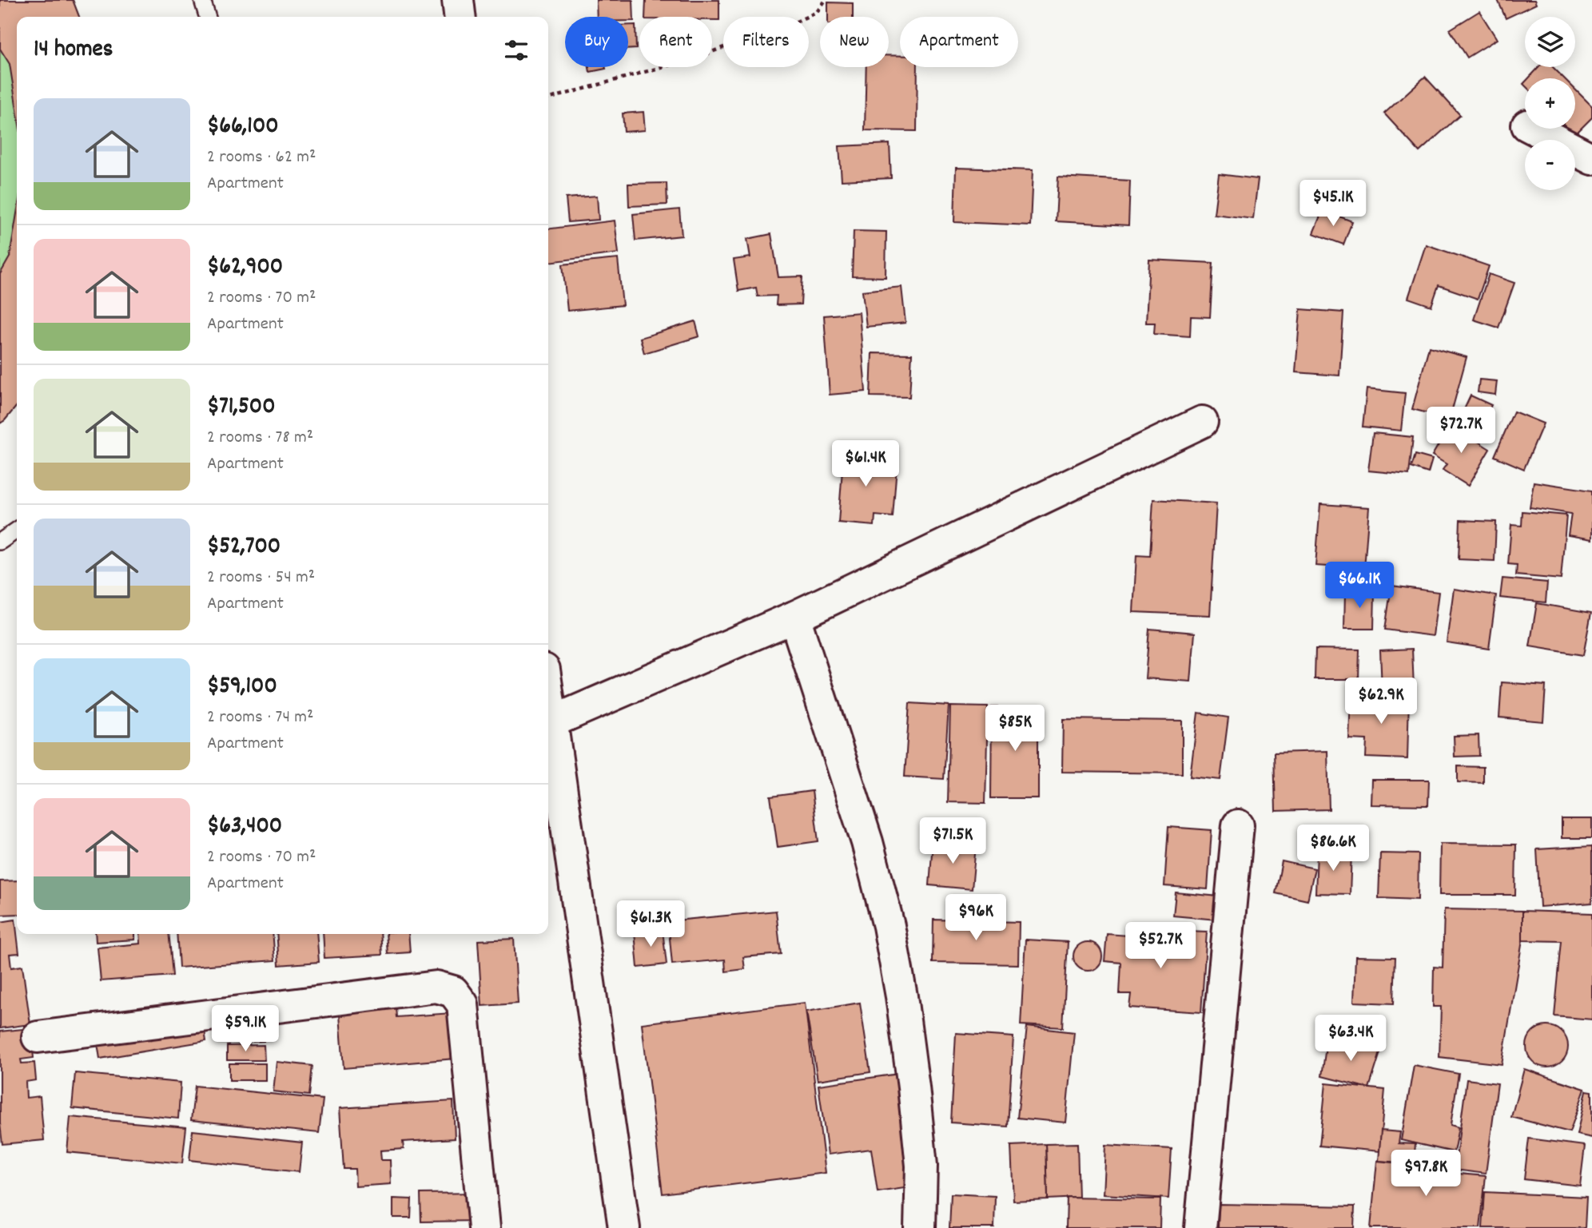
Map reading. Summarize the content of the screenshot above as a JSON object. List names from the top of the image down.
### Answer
{
  "page": {
    "map_buttons": ["+", "−"],
    "chip": [
      "Buy",
      "Rent",
      "Filters",
      "New",
      "Apartment"
    ],
    "heading": "14 homes",
    "list": [
      {
        "name": "$66,100",
        "note": "2 rooms · 62 m² · Apartment"
      },
      {
        "name": "$62,900",
        "note": "2 rooms · 70 m² · Apartment"
      },
      {
        "name": "$71,500",
        "note": "2 rooms · 78 m² · Apartment"
      },
      {
        "name": "$52,700",
        "note": "2 rooms · 54 m² · Apartment"
      },
      {
        "name": "$59,100",
        "note": "2 rooms · 74 m² · Apartment"
      },
      {
        "name": "$63,400",
        "note": "2 rooms · 70 m² · Apartment"
      }
    ],
    "price": [
      "$45.1K",
      "$72.7K",
      "$61.4K",
      "$66.1K",
      "$62.9K",
      "$85K",
      "$71.5K",
      "$86.6K",
      "$96K",
      "$61.3K",
      "$52.7K",
      "$59.1K",
      "$63.4K",
      "$97.8K"
    ]
  }
}
